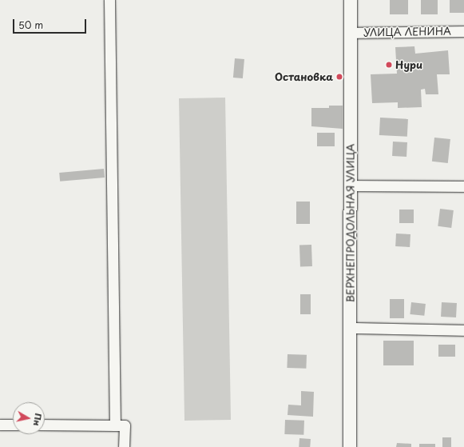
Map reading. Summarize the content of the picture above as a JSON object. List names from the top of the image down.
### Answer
{
  "streets": {
    "main road": ["ВЕРХНЕПРОДОЛЬНАЯ УЛИЦА"],
    "street": ["УЛИЦА ЛЕНИНА"]
  },
  "crossings": [
    ["УЛИЦА ЛЕНИНА", "ВЕРХНЕПРОДОЛЬНАЯ УЛИЦА"]
  ],
  "places": ["Нури", "Остановка"],
  "scale_bar": "50 m",
  "north": "right"
}
